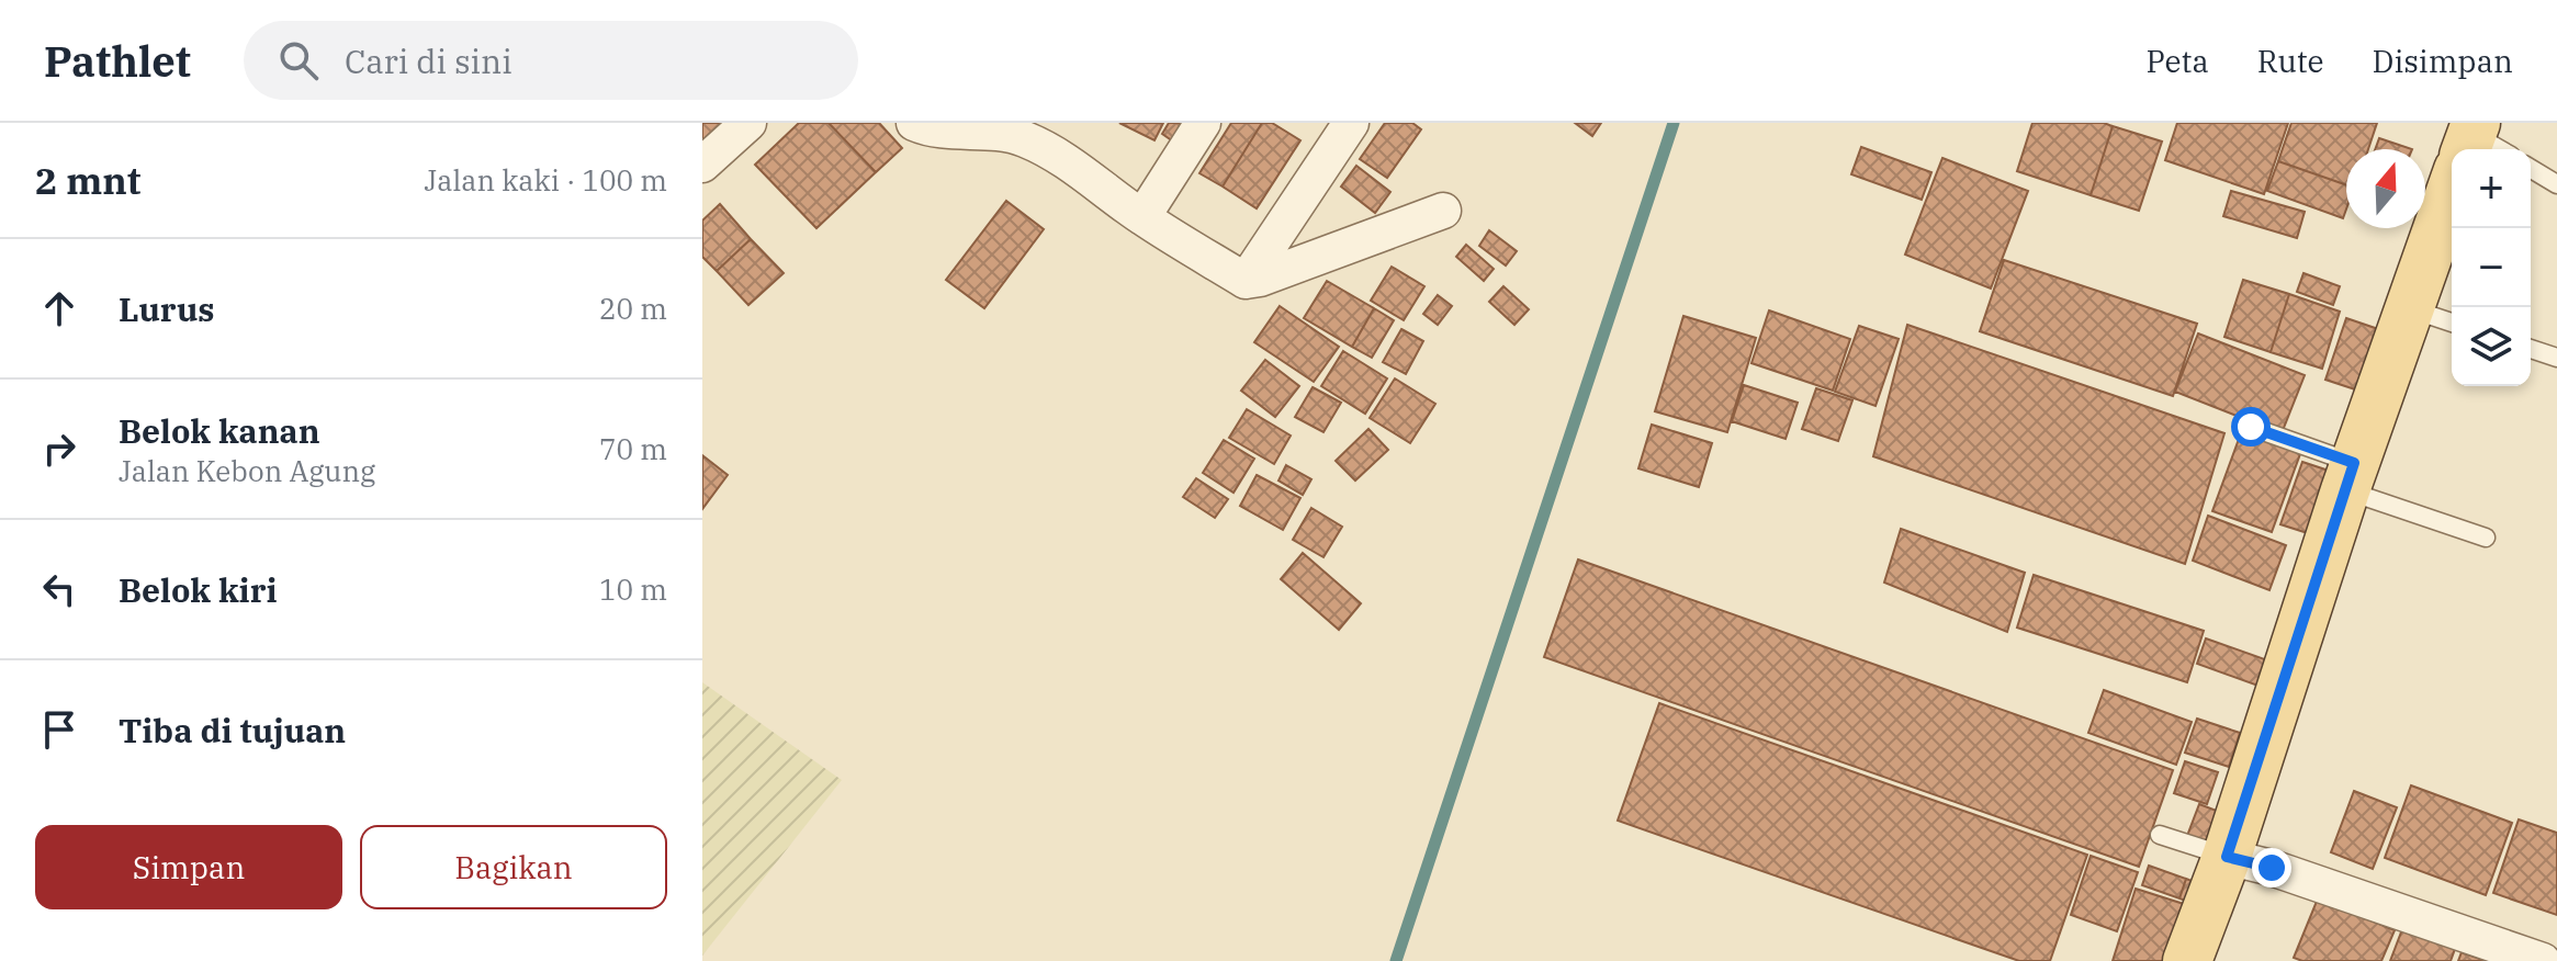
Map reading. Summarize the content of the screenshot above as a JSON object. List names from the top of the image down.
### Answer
{
  "north": "top",
  "page": {
    "header": "Pathlet",
    "search": "Cari di sini",
    "nav": ["Peta", "Rute", "Disimpan"],
    "heading": ["2 mnt", "Jalan kaki · 100 m"],
    "map_buttons": ["+", "−"],
    "list": [
      ["Lurus", "20 m"],
      ["Belok kanan", "Jalan Kebon Agung", "70 m"],
      ["Belok kiri", "10 m"],
      "Tiba di tujuan"
    ],
    "buttons": ["Simpan", "Bagikan"]
  }
}
